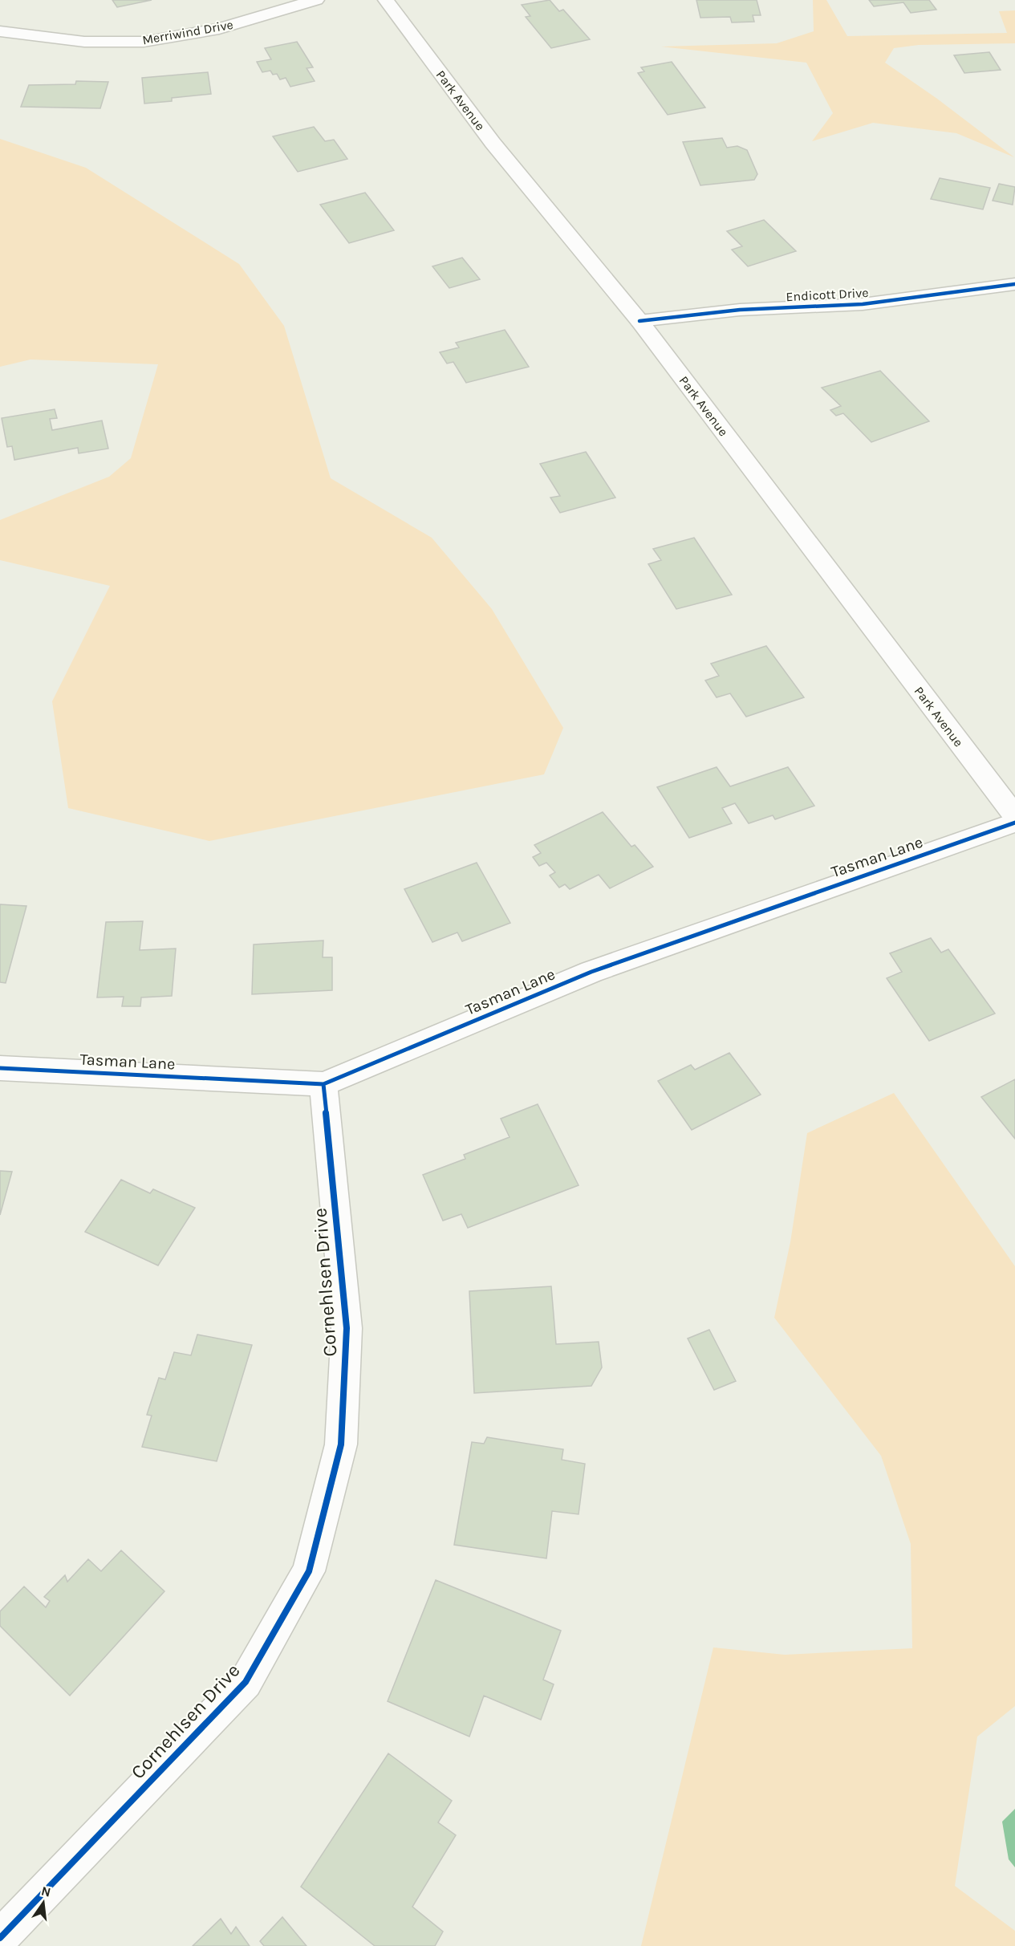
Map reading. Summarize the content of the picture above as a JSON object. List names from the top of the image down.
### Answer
{
  "streets": {
    "street": [
      "Merriwind Drive",
      "Park Avenue",
      "Endicott Drive",
      "Tasman Lane",
      "Cornehlsen Drive"
    ]
  },
  "crossings": [
    ["Park Avenue", "Endicott Drive"],
    ["Tasman Lane", "Cornehlsen Drive"]
  ],
  "north": "top"
}
